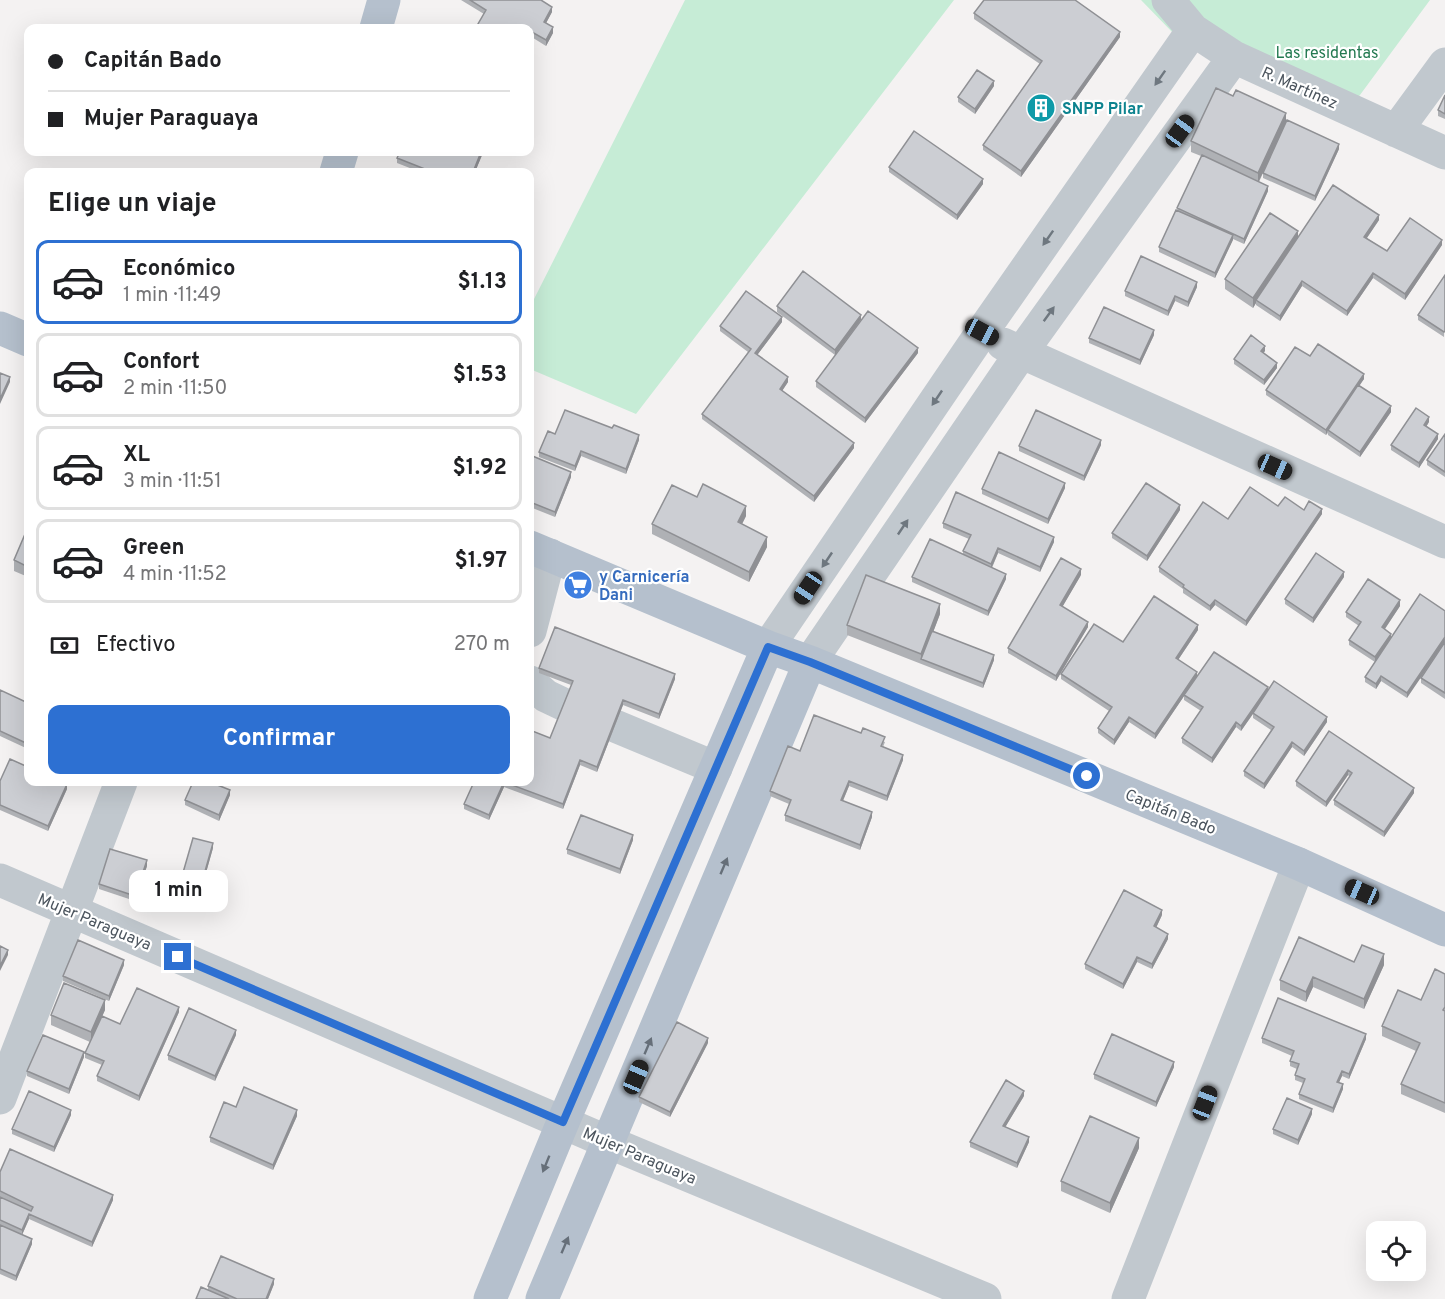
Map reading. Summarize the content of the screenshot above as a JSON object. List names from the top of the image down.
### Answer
{
  "streets": {
    "main road": ["Capitán Bado"],
    "street": ["R. Martínez", "Mujer Paraguaya"]
  },
  "parks": ["Las residentas"],
  "places": {
    "building": ["SNPP Pilar"],
    "supermarket": ["y Carnicería Dani"]
  },
  "page": {
    "banner": ["Capitán Bado", "Mujer Paraguaya"],
    "heading": "Elige un viaje",
    "list": [
      {
        "name": "Económico",
        "note": "1 min · 11:49",
        "value": "$1.13"
      },
      {
        "name": "Confort",
        "note": "2 min · 11:50",
        "value": "$1.53"
      },
      {
        "name": "XL",
        "note": "3 min · 11:51",
        "value": "$1.92"
      },
      {
        "name": "Green",
        "note": "4 min · 11:52",
        "value": "$1.97"
      }
    ],
    "pay": ["Efectivo", "270 m"],
    "buttons": "Confirmar",
    "bubble": "1 min"
  }
}
